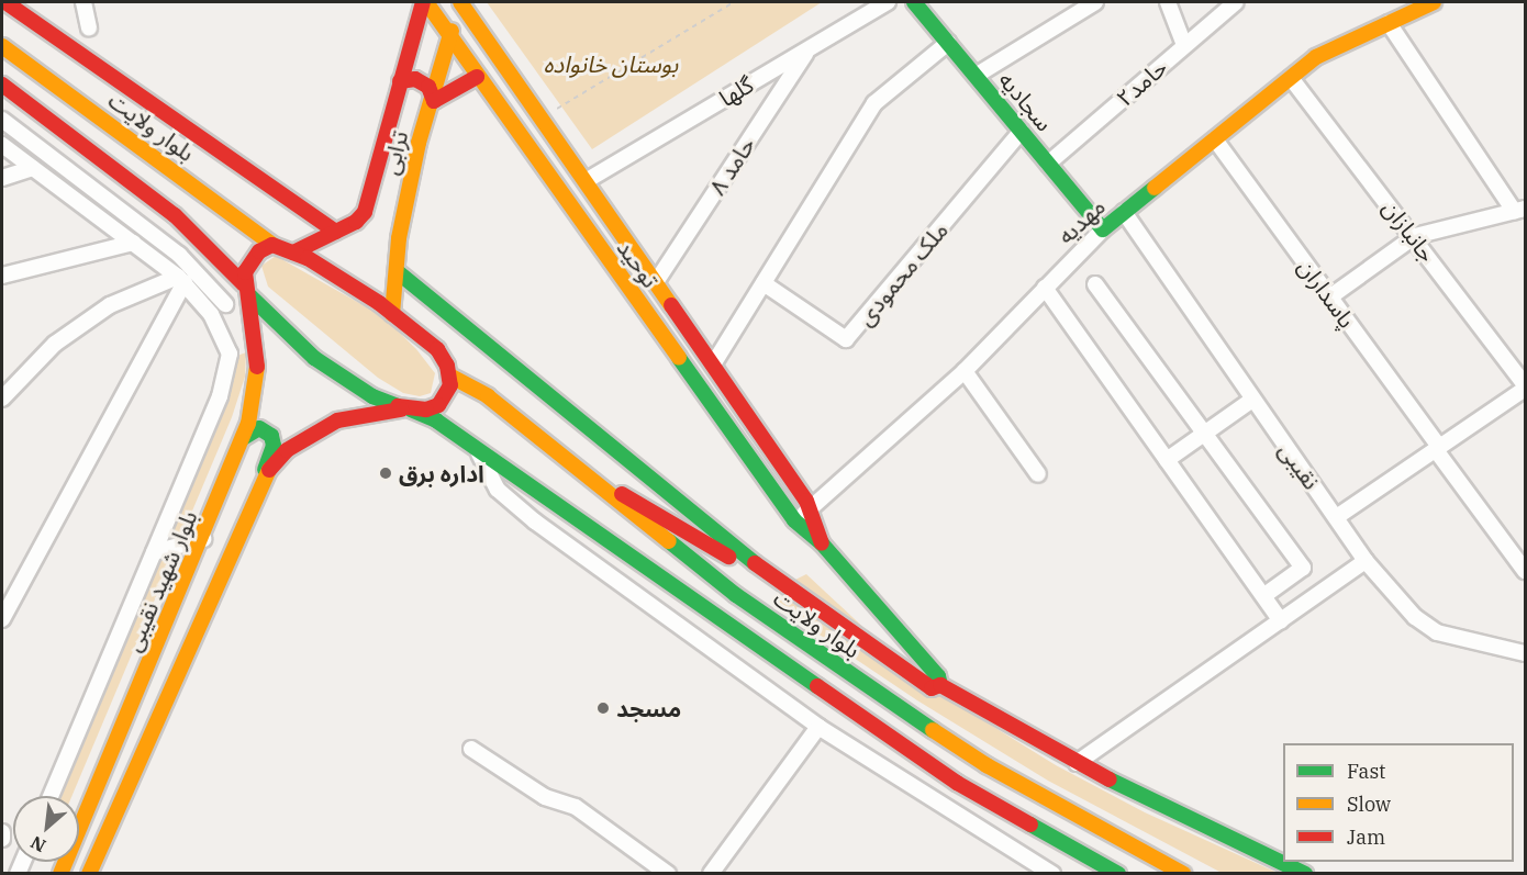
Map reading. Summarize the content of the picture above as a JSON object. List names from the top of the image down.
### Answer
{
  "streets": {
    "main road": [
      "سجادیه",
      "بلوار ولایت",
      "ترابی",
      "مهدیه",
      "توحید",
      "بلوار شهید نقیبی"
    ],
    "street": [
      "حامد۲",
      "گلها",
      "حامد ۸",
      "جانبازان",
      "ملک محمودی",
      "پاسداران",
      "نقیبی"
    ]
  },
  "crossings": [
    ["حامد۲", "سجادیه"],
    ["گلها", "حامد ۸"],
    ["گلها", "توحید"],
    ["سجادیه", "مهدیه"],
    ["سجادیه", "ملک محمودی"],
    ["بلوار ولایت", "ترابی"],
    ["ترابی", "توحید"],
    ["حامد ۸", "توحید"],
    ["مهدیه", "جانبازان"],
    ["مهدیه", "توحید"],
    ["مهدیه", "پاسداران"],
    ["مهدیه", "نقیبی"]
  ],
  "parks": ["بوستان خانواده"],
  "places": ["اداره برق", "مسجد"],
  "legend": ["Fast", "Slow", "Jam"],
  "north": "bottom left"
}
